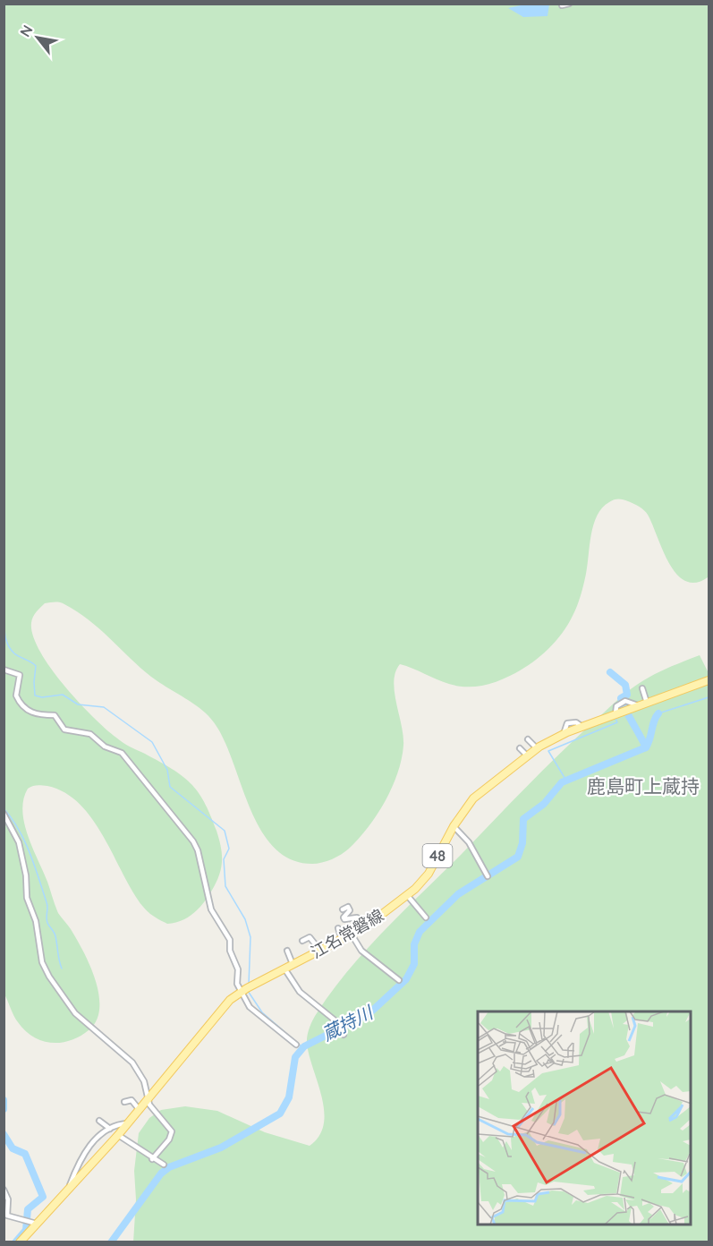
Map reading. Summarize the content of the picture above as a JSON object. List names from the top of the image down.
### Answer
{
  "streets": {
    "main road": ["48", "江名常磐線"]
  },
  "districts": ["鹿島町上蔵持"],
  "water": ["蔵持川"],
  "north": "top left"
}
